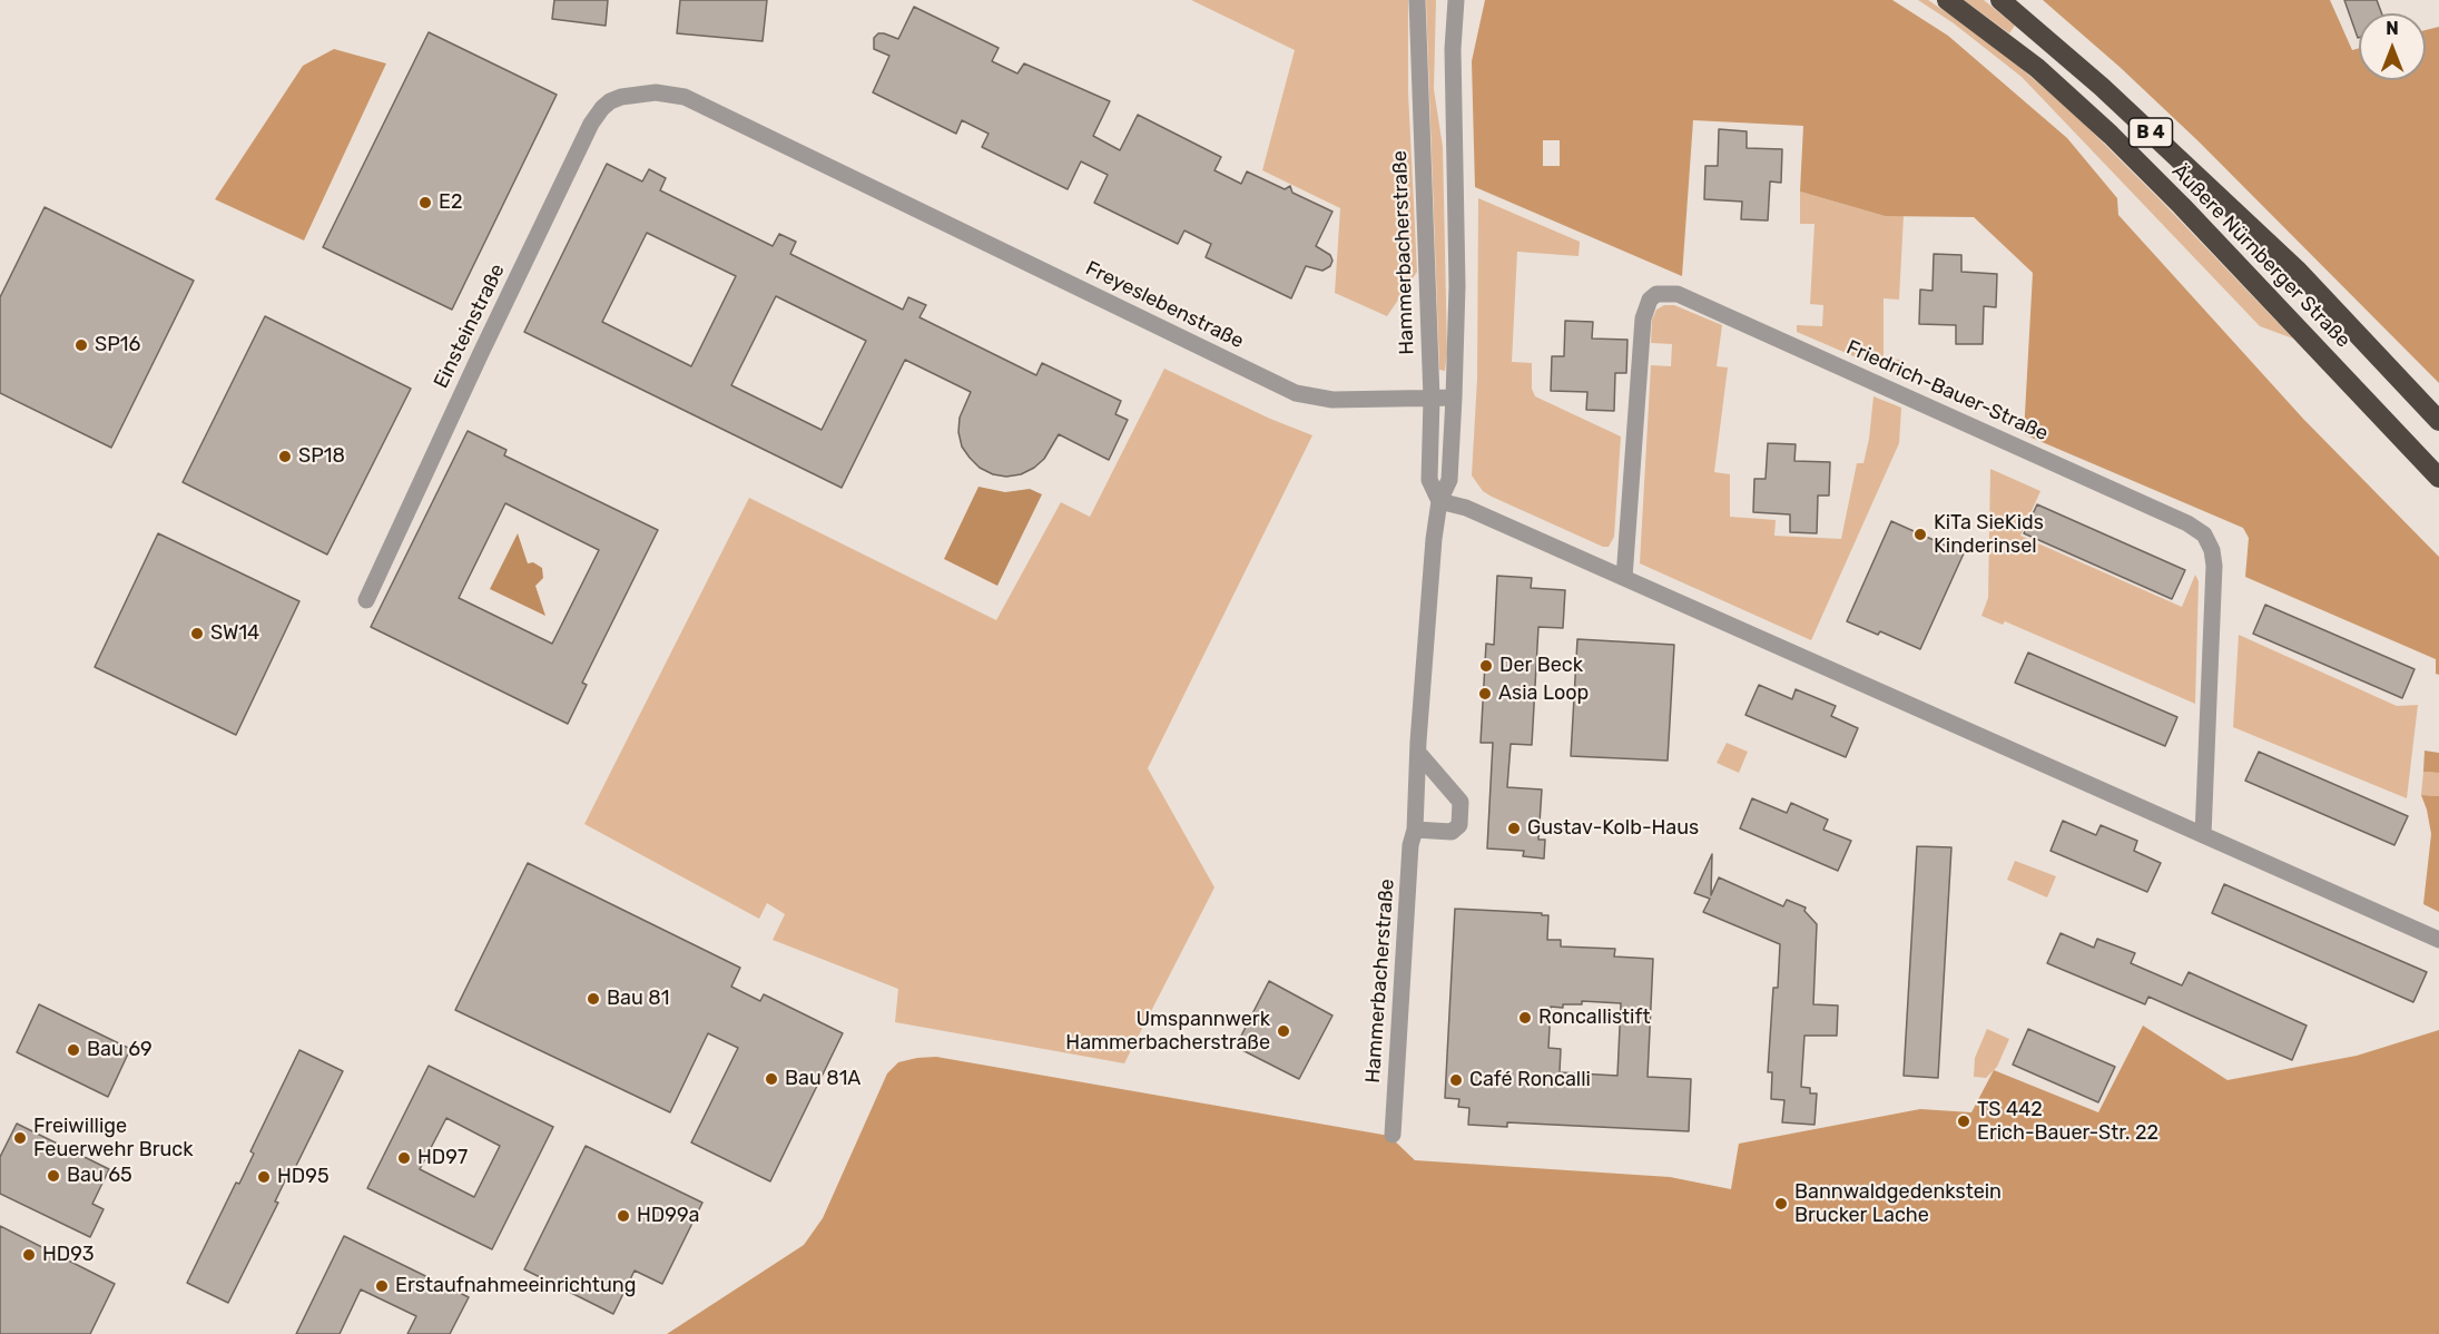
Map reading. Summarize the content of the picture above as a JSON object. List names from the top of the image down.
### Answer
{
  "streets": {
    "highway": ["B 4", "Äußere Nürnberger Straße"],
    "street": [
      "Hammerbacherstraße",
      "Freyeslebenstraße",
      "Einsteinstraße",
      "Friedrich-Bauer-Straße"
    ]
  },
  "crossings": [
    ["Hammerbacherstraße", "Freyeslebenstraße"],
    ["Freyeslebenstraße", "Einsteinstraße"]
  ],
  "places": [
    "E2",
    "SP16",
    "SP18",
    "KiTa SieKids Kinderinsel",
    "SW14",
    "Der Beck",
    "Asia Loop",
    "Gustav-Kolb-Haus",
    "Bau 81",
    "Roncallistift",
    "Umspannwerk Hammerbacherstraße",
    "Bau 69",
    "Bau 81A",
    "Café Roncalli",
    "TS 442 Erich-Bauer-Str. 22",
    "Freiwillige Feuerwehr Bruck",
    "HD97",
    "Bau 65",
    "HD95",
    "Bannwaldgedenkstein Brucker Lache",
    "HD99a",
    "HD93",
    "Erstaufnahmeeinrichtung"
  ],
  "north": "top"
}
